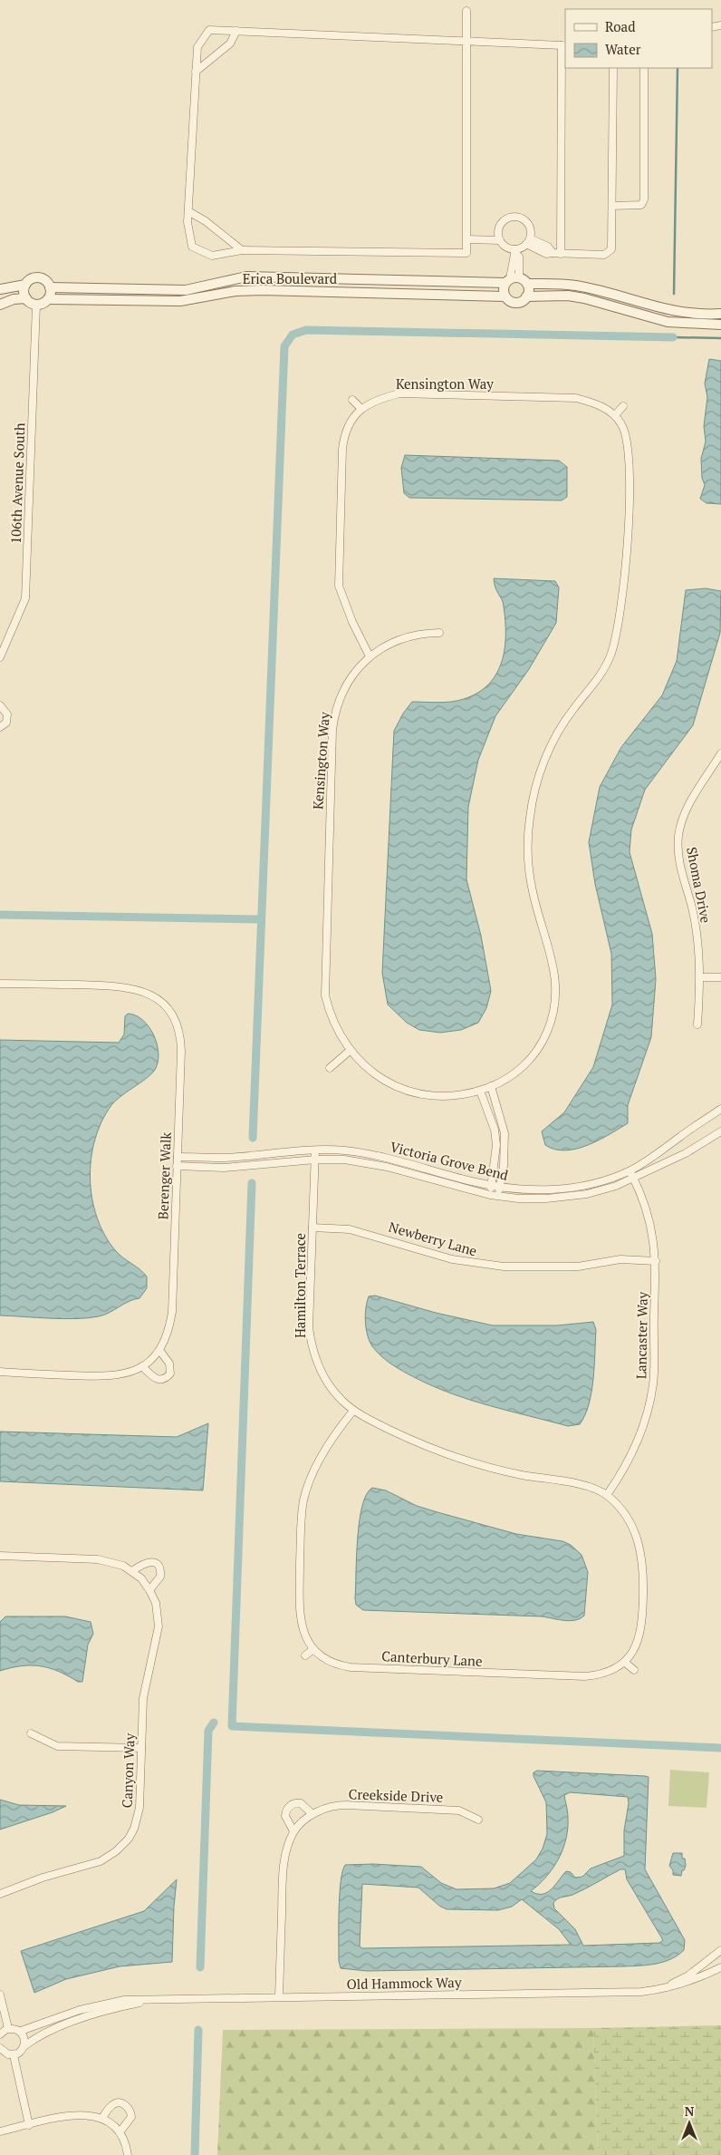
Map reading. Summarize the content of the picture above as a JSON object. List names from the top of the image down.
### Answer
{
  "streets": {
    "street": [
      "Erica Boulevard",
      "Kensington Way",
      "106th Avenue South",
      "Shoma Drive",
      "Victoria Grove Bend",
      "Berenger Walk",
      "Newberry Lane",
      "Hamilton Terrace",
      "Lancaster Way",
      "Canterbury Lane",
      "Canyon Way",
      "Creekside Drive",
      "Old Hammock Way"
    ]
  },
  "crossings": [
    ["Erica Boulevard", "106th Avenue South"],
    ["Victoria Grove Bend", "Berenger Walk"],
    ["Victoria Grove Bend", "Hamilton Terrace"],
    ["Victoria Grove Bend", "Lancaster Way"],
    ["Newberry Lane", "Hamilton Terrace"],
    ["Newberry Lane", "Lancaster Way"],
    ["Hamilton Terrace", "Lancaster Way"],
    ["Hamilton Terrace", "Canterbury Lane"],
    ["Lancaster Way", "Canterbury Lane"],
    ["Creekside Drive", "Old Hammock Way"]
  ],
  "legend": ["Road", "Water"],
  "north": "top"
}
